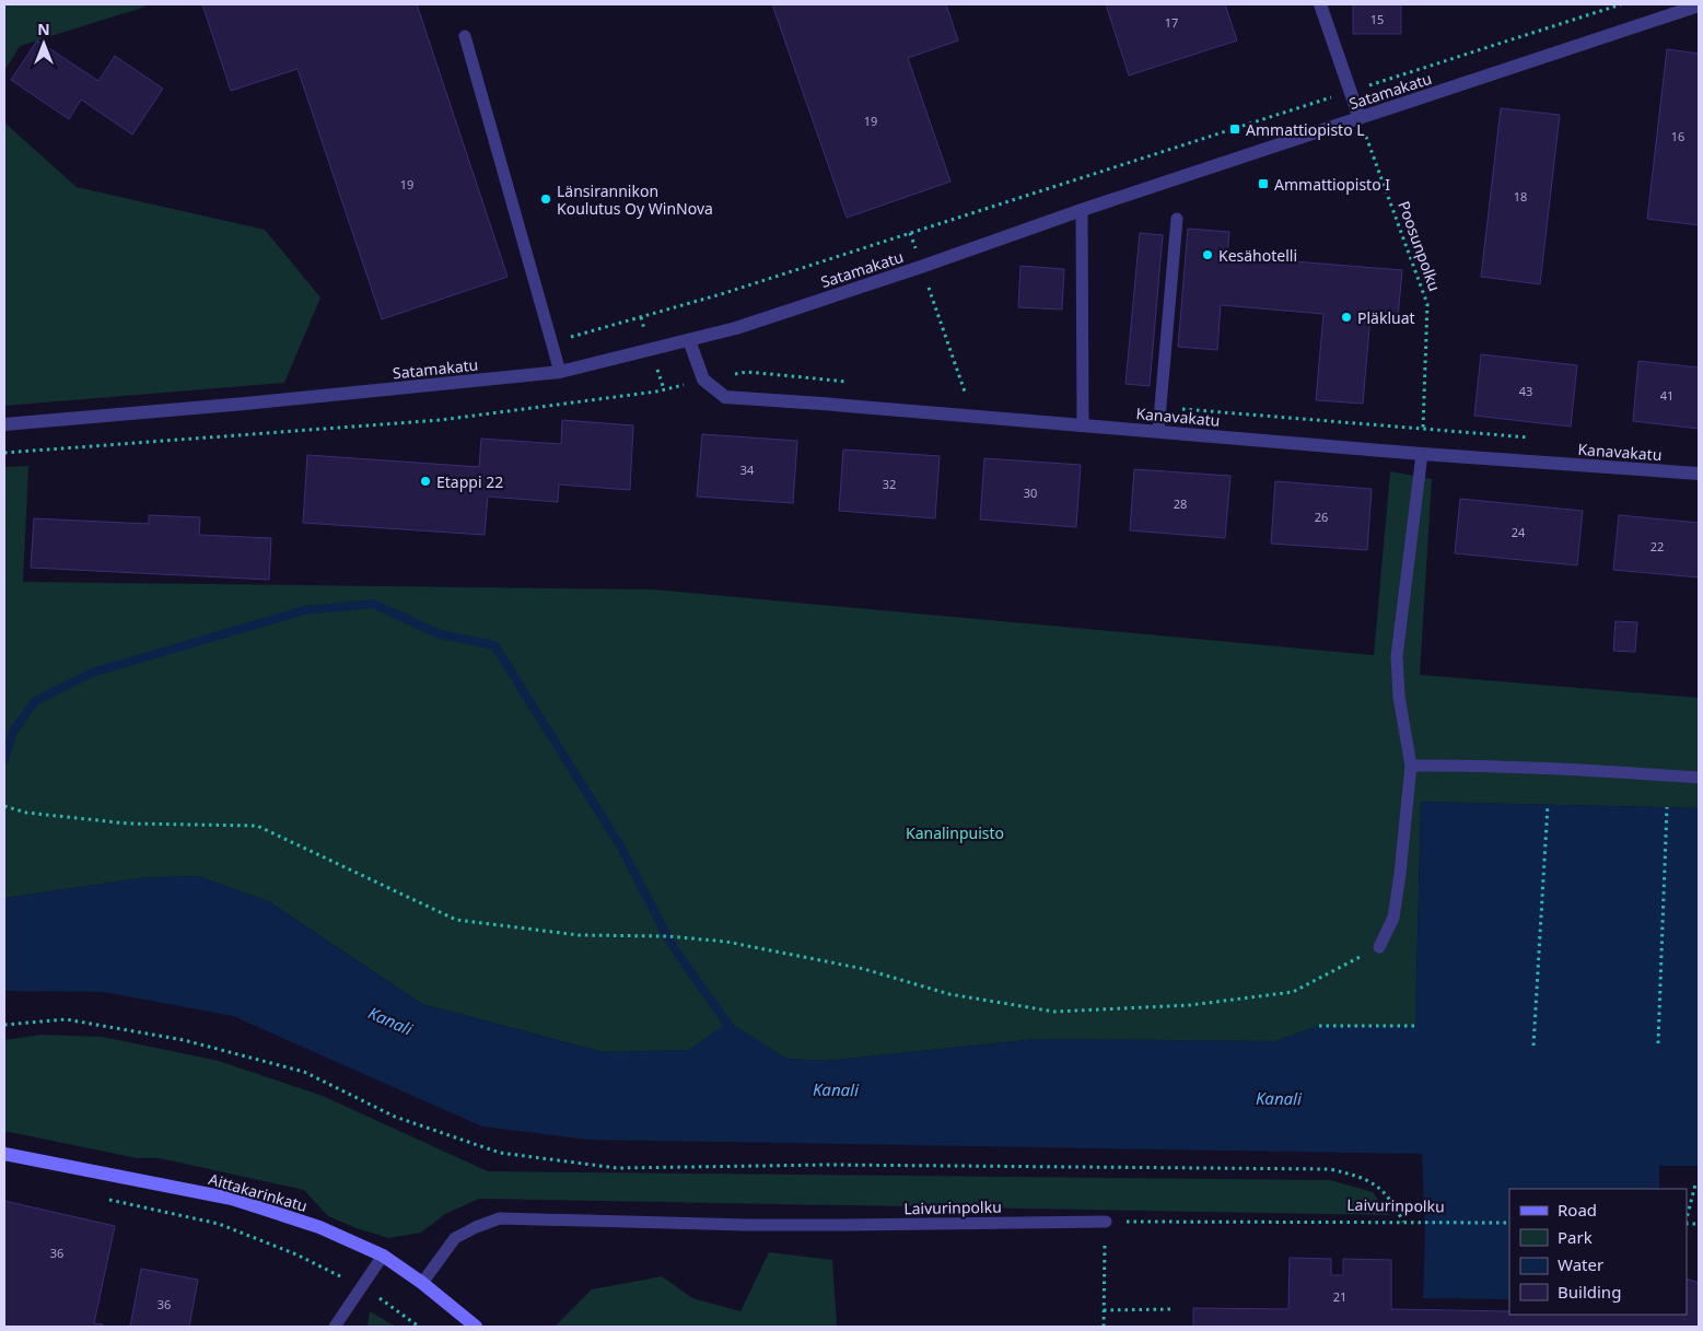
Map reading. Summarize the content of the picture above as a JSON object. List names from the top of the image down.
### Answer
{
  "streets": {
    "main road": ["Aittakarinkatu"],
    "street": ["Satamakatu", "Kanavakatu"],
    "lane": ["Laivurinpolku"],
    "path": ["Poosunpolku"]
  },
  "crossings": [
    ["Satamakatu", "Poosunpolku"],
    ["Poosunpolku", "Kanavakatu"],
    ["Aittakarinkatu", "Laivurinpolku"]
  ],
  "water": ["Kanali"],
  "parks": ["Kanalinpuisto"],
  "places": {
    "transit": ["Ammattiopisto L", "Ammattiopisto I"],
    "other": [
      "Länsirannikon Koulutus Oy WinNova",
      "Kesähotelli",
      "Pläkluat",
      "Etappi 22"
    ]
  },
  "house_numbers": [
    "15",
    "17",
    "19",
    "16",
    "19",
    "18",
    "43",
    "41",
    "34",
    "32",
    "30",
    "28",
    "26",
    "24",
    "22",
    "36",
    "21",
    "36"
  ],
  "legend": [
    "Road",
    "Park",
    "Water",
    "Building"
  ],
  "north": "top"
}
